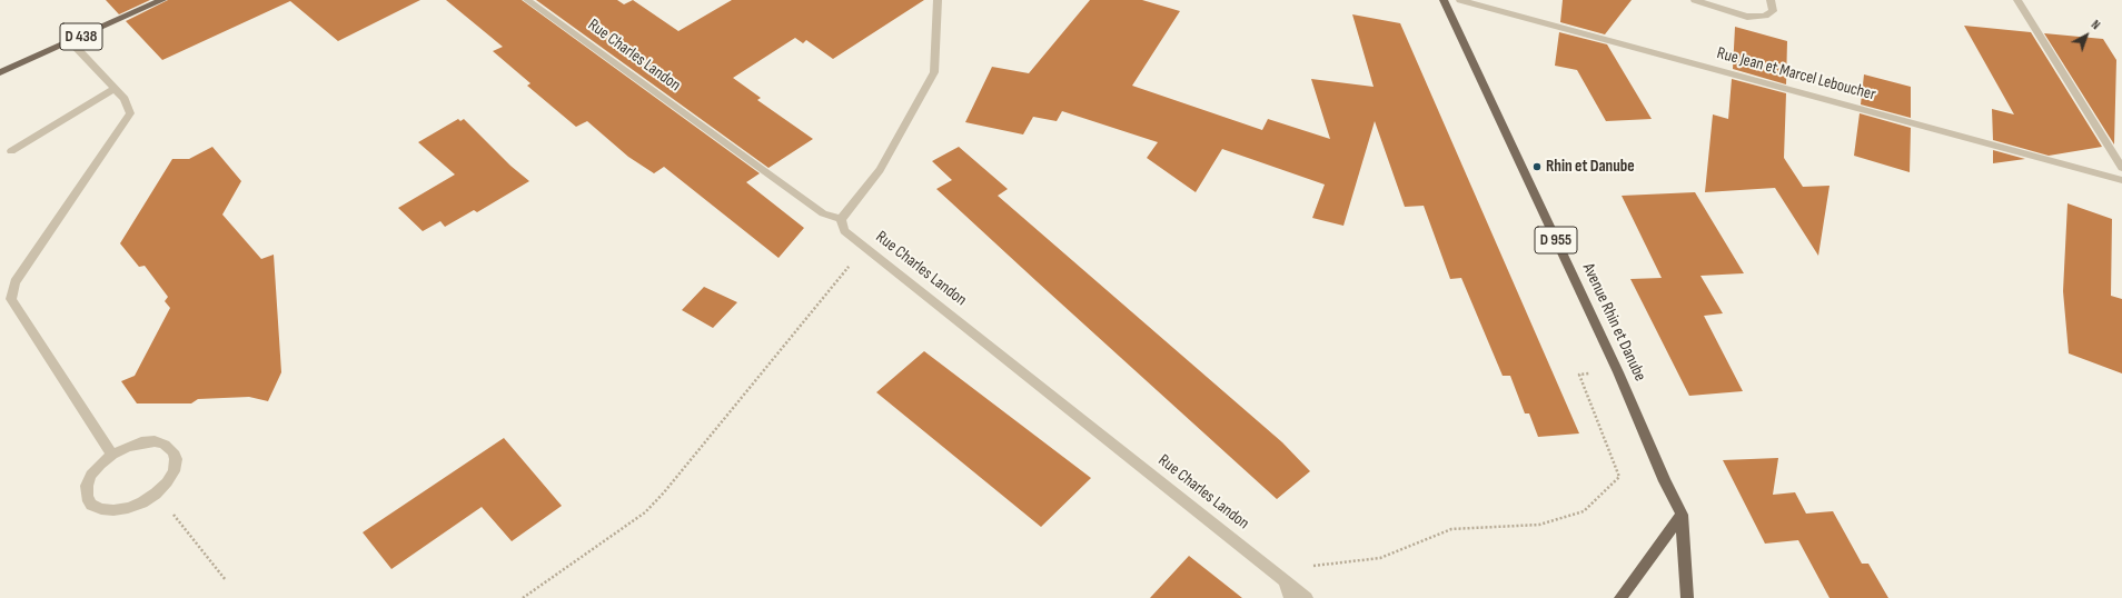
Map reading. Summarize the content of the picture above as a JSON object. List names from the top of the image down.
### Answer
{
  "streets": {
    "main road": ["D 438", "D 955", "Avenue Rhin et Danube"],
    "street": ["Rue Charles Landon", "Rue Jean et Marcel Leboucher"]
  },
  "places": ["Rhin et Danube"],
  "north": "top right"
}
